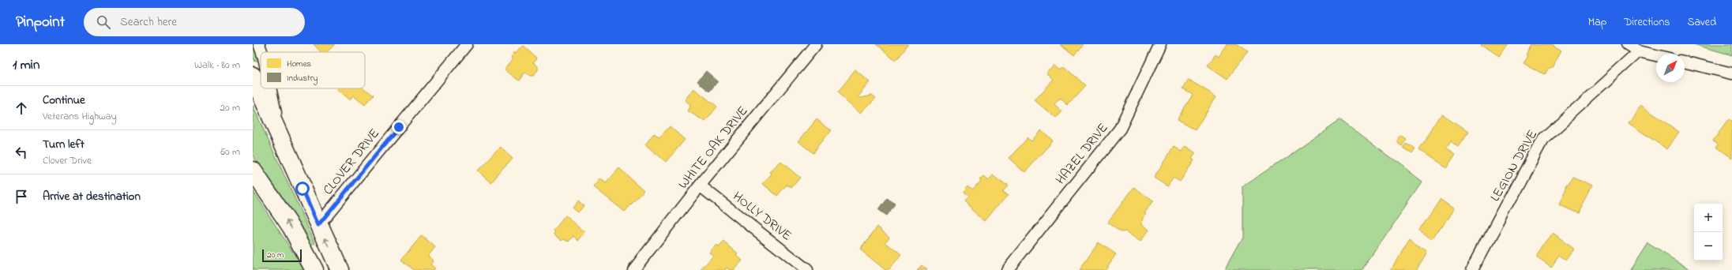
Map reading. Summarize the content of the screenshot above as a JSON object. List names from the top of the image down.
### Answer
{
  "streets": {
    "street": [
      "WHITE OAK DRIVE",
      "HAZEL DRIVE",
      "CLOVER DRIVE",
      "LEGION DRIVE",
      "HOLLY DRIVE"
    ]
  },
  "crossings": [
    ["WHITE OAK DRIVE", "HOLLY DRIVE"]
  ],
  "legend": ["Homes", "Industry"],
  "scale_bar": "20 m",
  "north": "top right",
  "page": {
    "header": "Pinpoint",
    "search": "Search here",
    "nav": ["Map", "Directions", "Saved"],
    "heading": ["1 min", "Walk · 80 m"],
    "list": [
      ["Continue", "Veterans Highway", "20 m"],
      ["Turn left", "Clover Drive", "60 m"],
      "Arrive at destination"
    ],
    "map_buttons": ["+", "−"],
    "scale": "20 m"
  }
}
